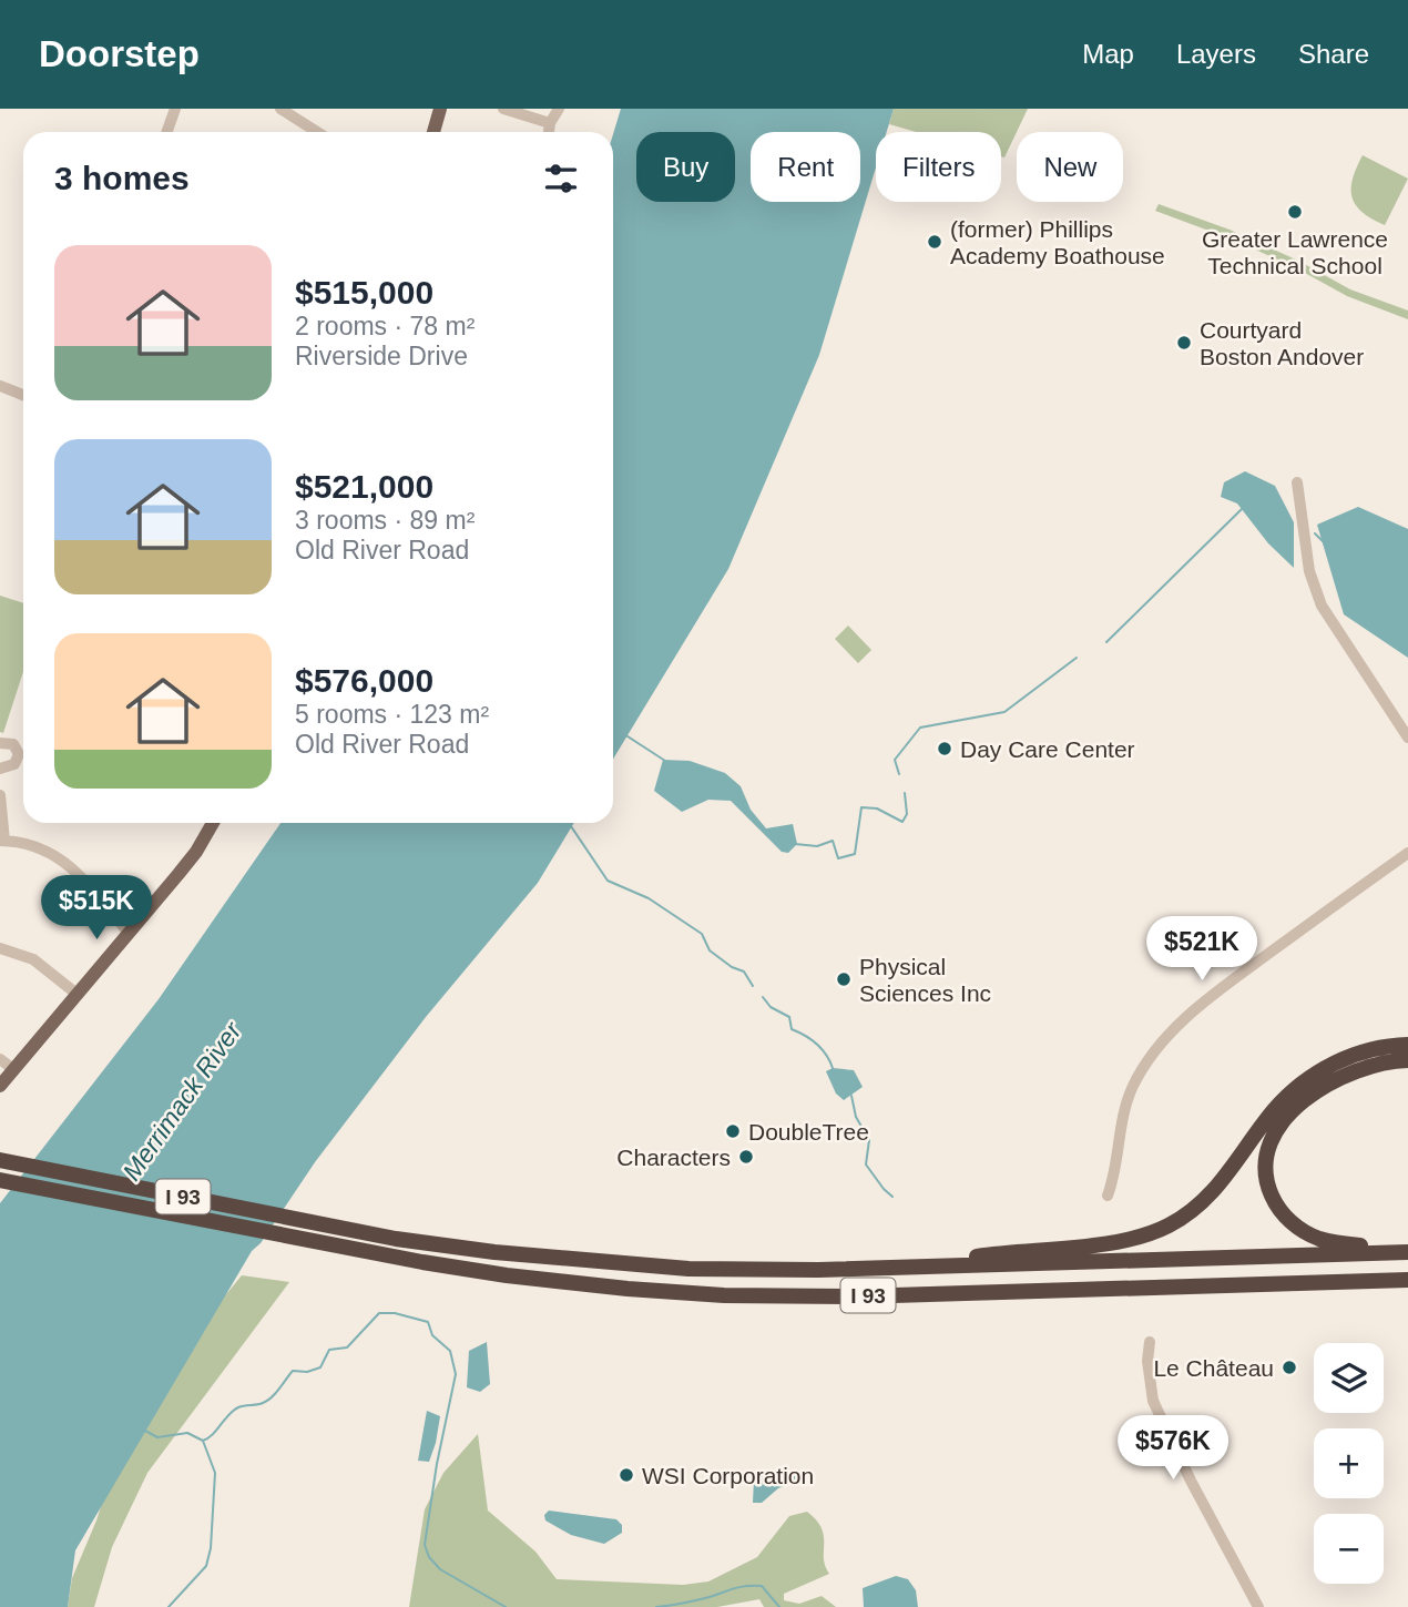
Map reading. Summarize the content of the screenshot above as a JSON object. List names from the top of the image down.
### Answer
{
  "streets": {
    "highway": ["I 93"]
  },
  "water": ["Merrimack River"],
  "places": [
    "Greater Lawrence Technical School",
    "(former) Phillips Academy Boathouse",
    "Courtyard Boston Andover",
    "Day Care Center",
    "Physical Sciences Inc",
    "DoubleTree",
    "Characters",
    "Le Château",
    "WSI Corporation"
  ],
  "page": {
    "header": "Doorstep",
    "nav": ["Map", "Layers", "Share"],
    "chip": [
      "Buy",
      "Rent",
      "Filters",
      "New"
    ],
    "heading": "3 homes",
    "list": [
      {
        "name": "$515,000",
        "note": "2 rooms · 78 m² · Riverside Drive"
      },
      {
        "name": "$521,000",
        "note": "3 rooms · 89 m² · Old River Road"
      },
      {
        "name": "$576,000",
        "note": "5 rooms · 123 m² · Old River Road"
      }
    ],
    "price": ["$515K", "$521K", "$576K"],
    "map_buttons": ["+", "−"]
  }
}
